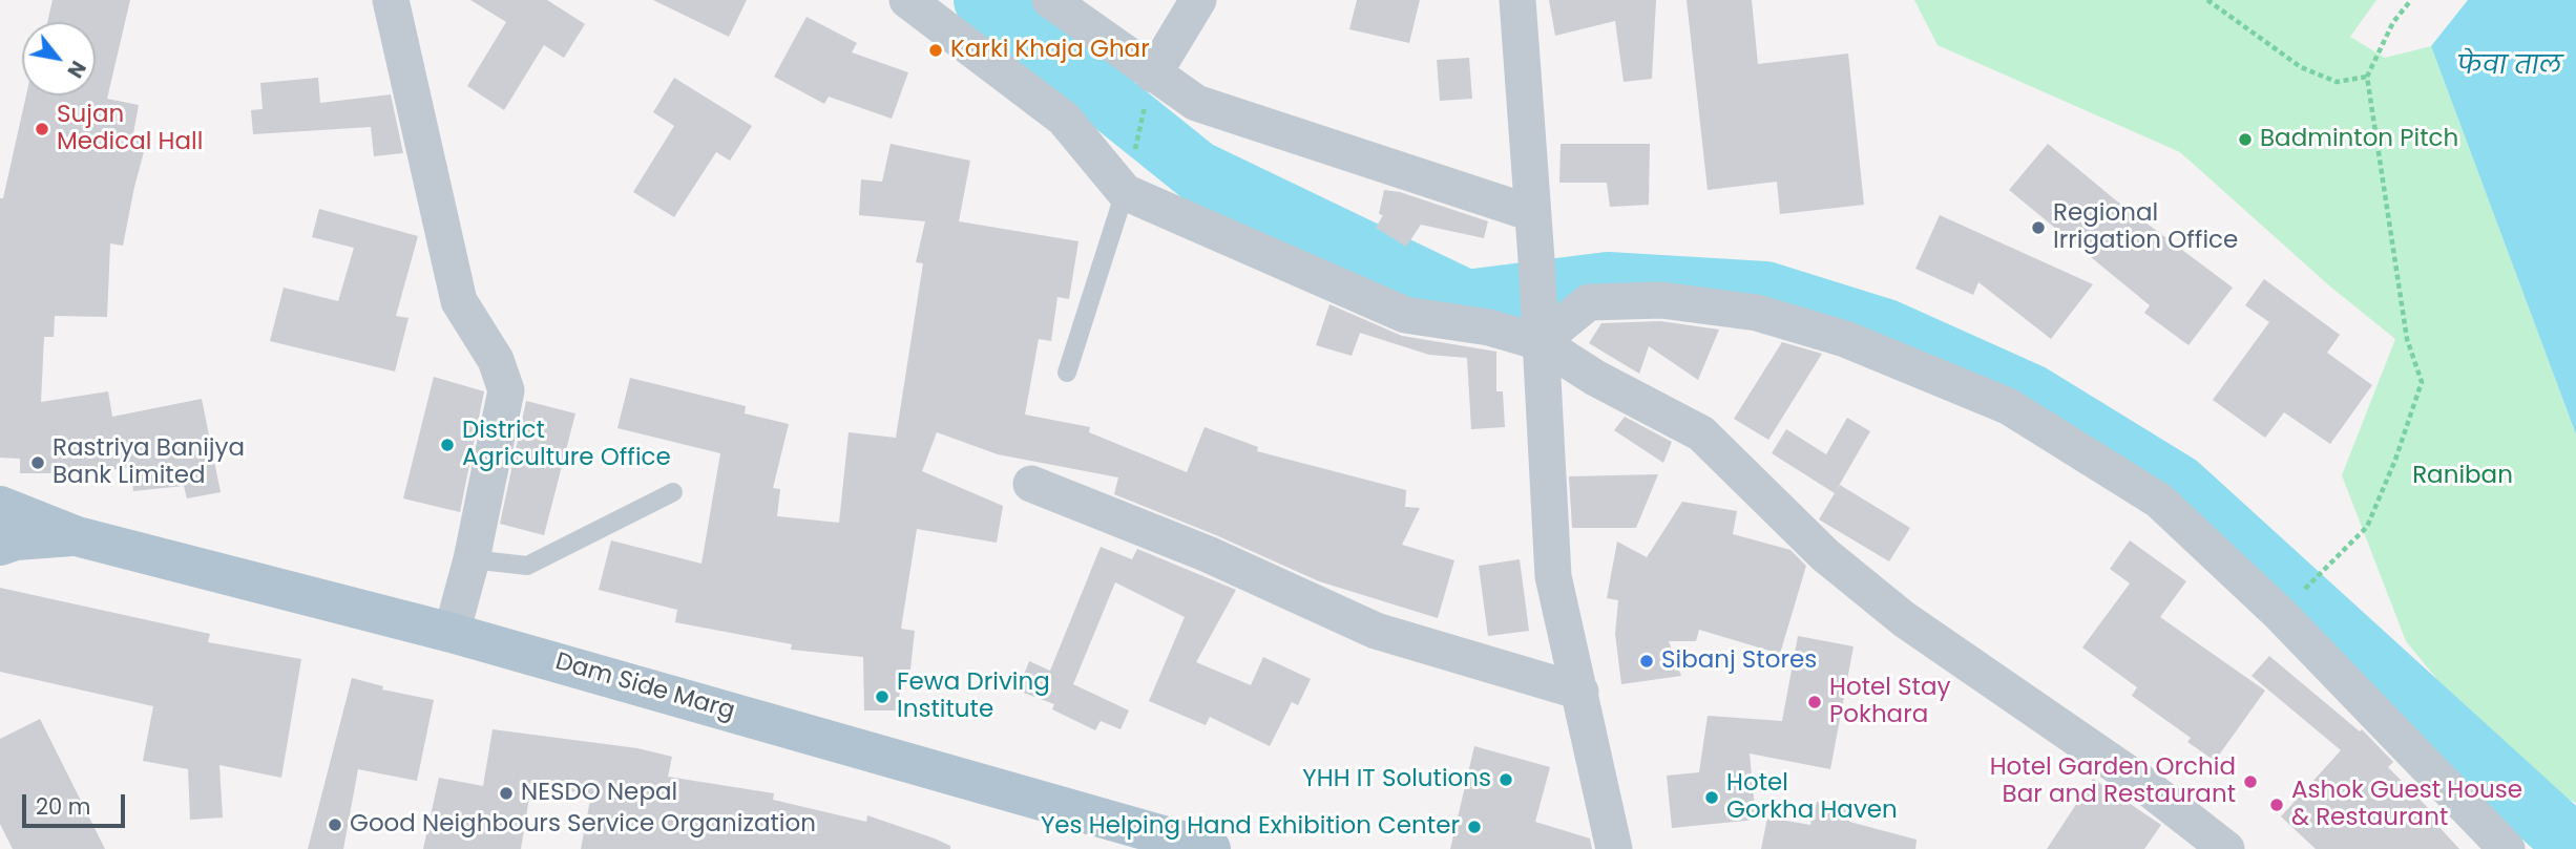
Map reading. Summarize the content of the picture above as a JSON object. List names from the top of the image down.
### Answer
{
  "streets": {
    "main road": ["Dam Side Marg"]
  },
  "water": ["फेवा ताल"],
  "parks": ["Raniban"],
  "places": [
    "Karki Khaja Ghar",
    "Sujan Medical Hall",
    "Badminton Pitch",
    "Regional Irrigation Office",
    "District Agriculture Office",
    "Rastriya Banijya Bank Limited",
    "Sibanj Stores",
    "Fewa Driving Institute",
    "Hotel Stay Pokhara",
    "YHH IT Solutions",
    "Hotel Garden Orchid Bar and Restaurant",
    "NESDO Nepal",
    "Hotel Gorkha Haven",
    "Ashok Guest House & Restaurant",
    "Good Neighbours Service Organization",
    "Yes Helping Hand Exhibition Center"
  ],
  "scale_bar": "20 m",
  "north": "bottom right"
}
